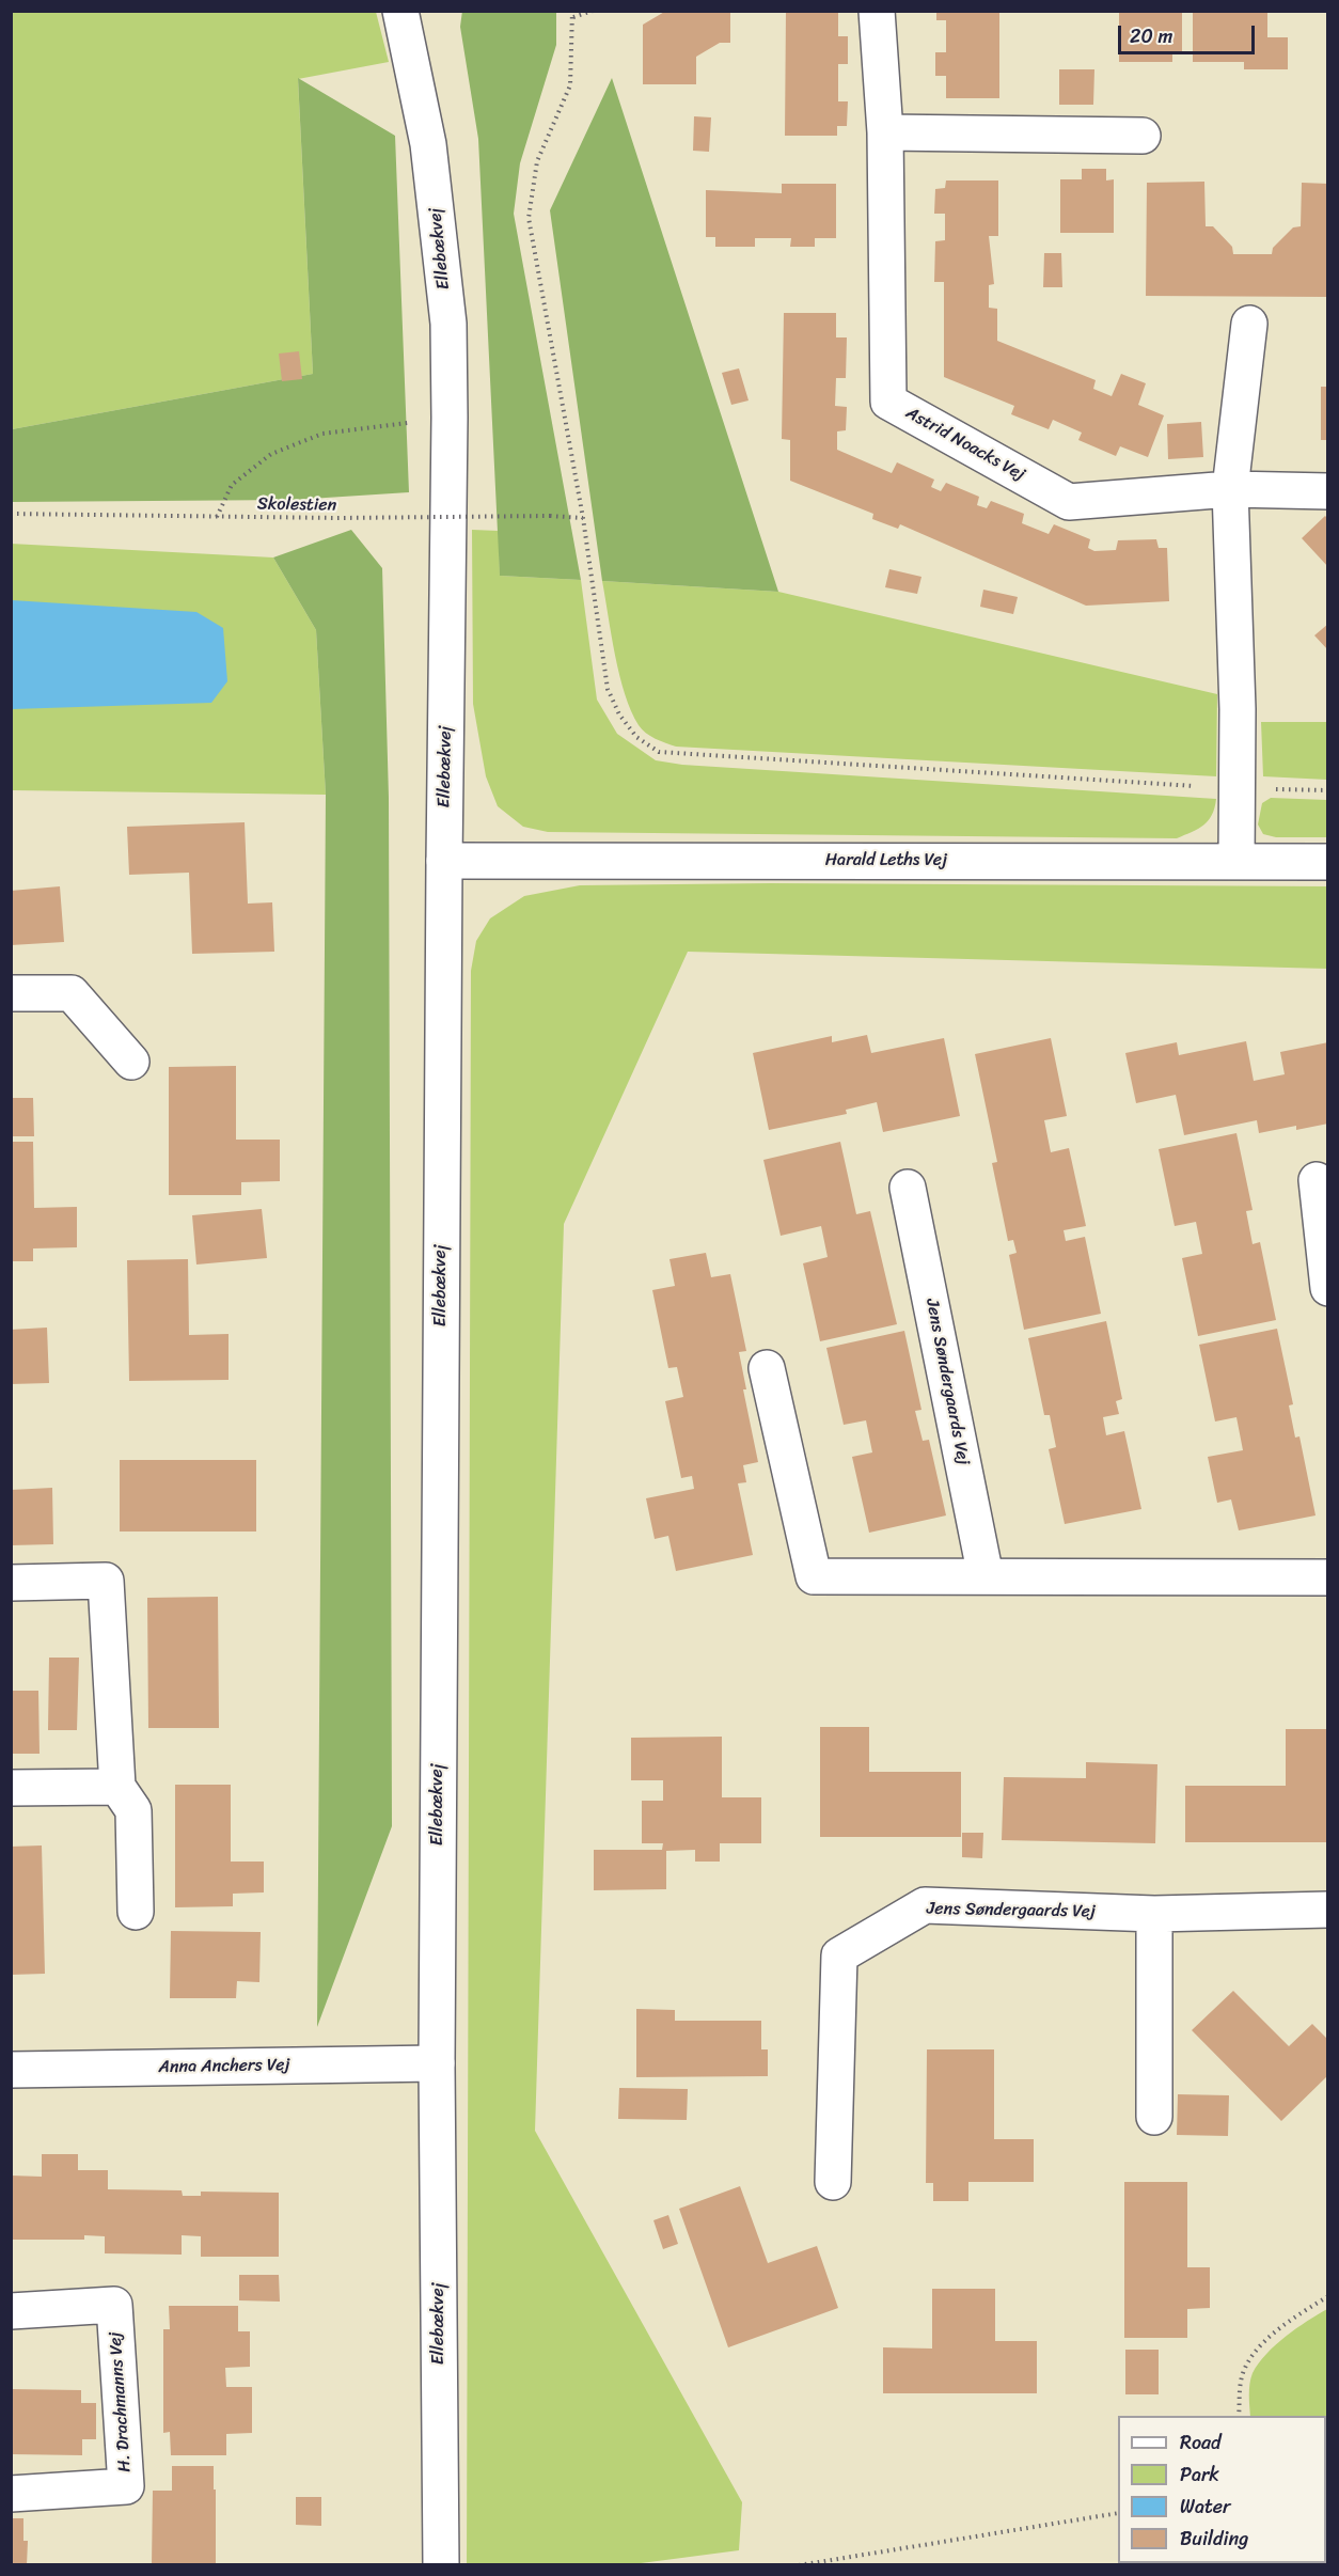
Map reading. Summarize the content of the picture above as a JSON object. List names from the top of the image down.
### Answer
{
  "streets": {
    "street": [
      "Ellebækvej",
      "Astrid Noacks Vej",
      "Harald Leths Vej",
      "Jens Søndergaards Vej",
      "Anna Anchers Vej",
      "H. Drachmanns Vej"
    ],
    "path": ["Skolestien"]
  },
  "crossings": [
    ["Ellebækvej", "Harald Leths Vej"],
    ["Ellebækvej", "Anna Anchers Vej"]
  ],
  "legend": [
    "Road",
    "Park",
    "Water",
    "Building"
  ],
  "scale_bar": "20 m"
}
